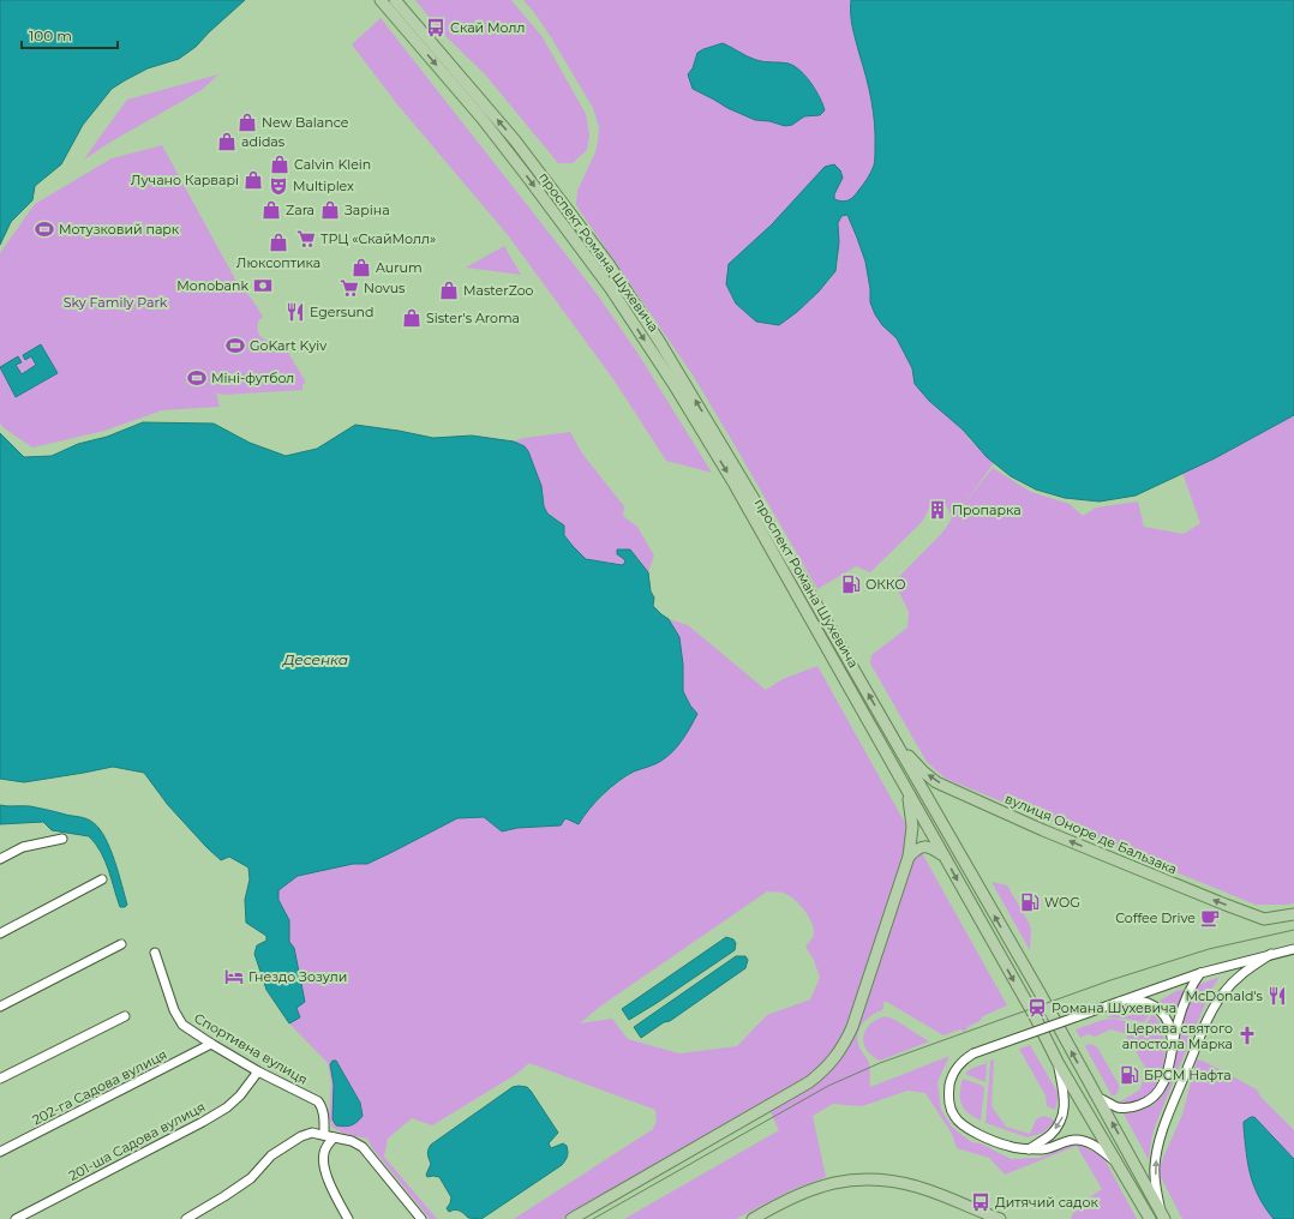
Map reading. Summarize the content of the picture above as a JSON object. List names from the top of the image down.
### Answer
{
  "streets": {
    "main road": ["проспект Романа Шухевича", "вулиця Оноре де Бальзака"],
    "street": ["Спортивна вулиця", "202-га Садова вулиця", "201-ша Садова вулиця"]
  },
  "crossings": [
    ["проспект Романа Шухевича", "вулиця Оноре де Бальзака"],
    ["Спортивна вулиця", "202-га Садова вулиця"],
    ["Спортивна вулиця", "201-ша Садова вулиця"]
  ],
  "one_way": ["вулиця Оноре де Бальзака"],
  "water": ["Десенка"],
  "parks": ["Sky Family Park"],
  "places": {
    "bus stop": ["Скай Молл", "Дитячий садок"],
    "shop": [
      "New Balance",
      "adidas",
      "Calvin Klein",
      "Лучано Карварі",
      "Zara",
      "Заріна",
      "Люксоптика",
      "Aurum",
      "MasterZoo",
      "Sister's Aroma"
    ],
    "theatre": ["Multiplex"],
    "sports": ["Мотузковий парк", "GoKart Kyiv", "Міні-футбол"],
    "supermarket": ["ТРЦ «СкайМолл»", "Novus"],
    "bank": ["Monobank"],
    "restaurant": ["Egersund", "McDonald's"],
    "building": ["Пропарка"],
    "fuel station": ["ОККО", "WOG", "БРСМ Нафта"],
    "cafe": ["Coffee Drive"],
    "hotel": ["Гнездо Зозули"],
    "station": ["Романа Шухевича"],
    "church": ["Церква святого апостола Марка"]
  },
  "scale_bar": "100 m"
}
